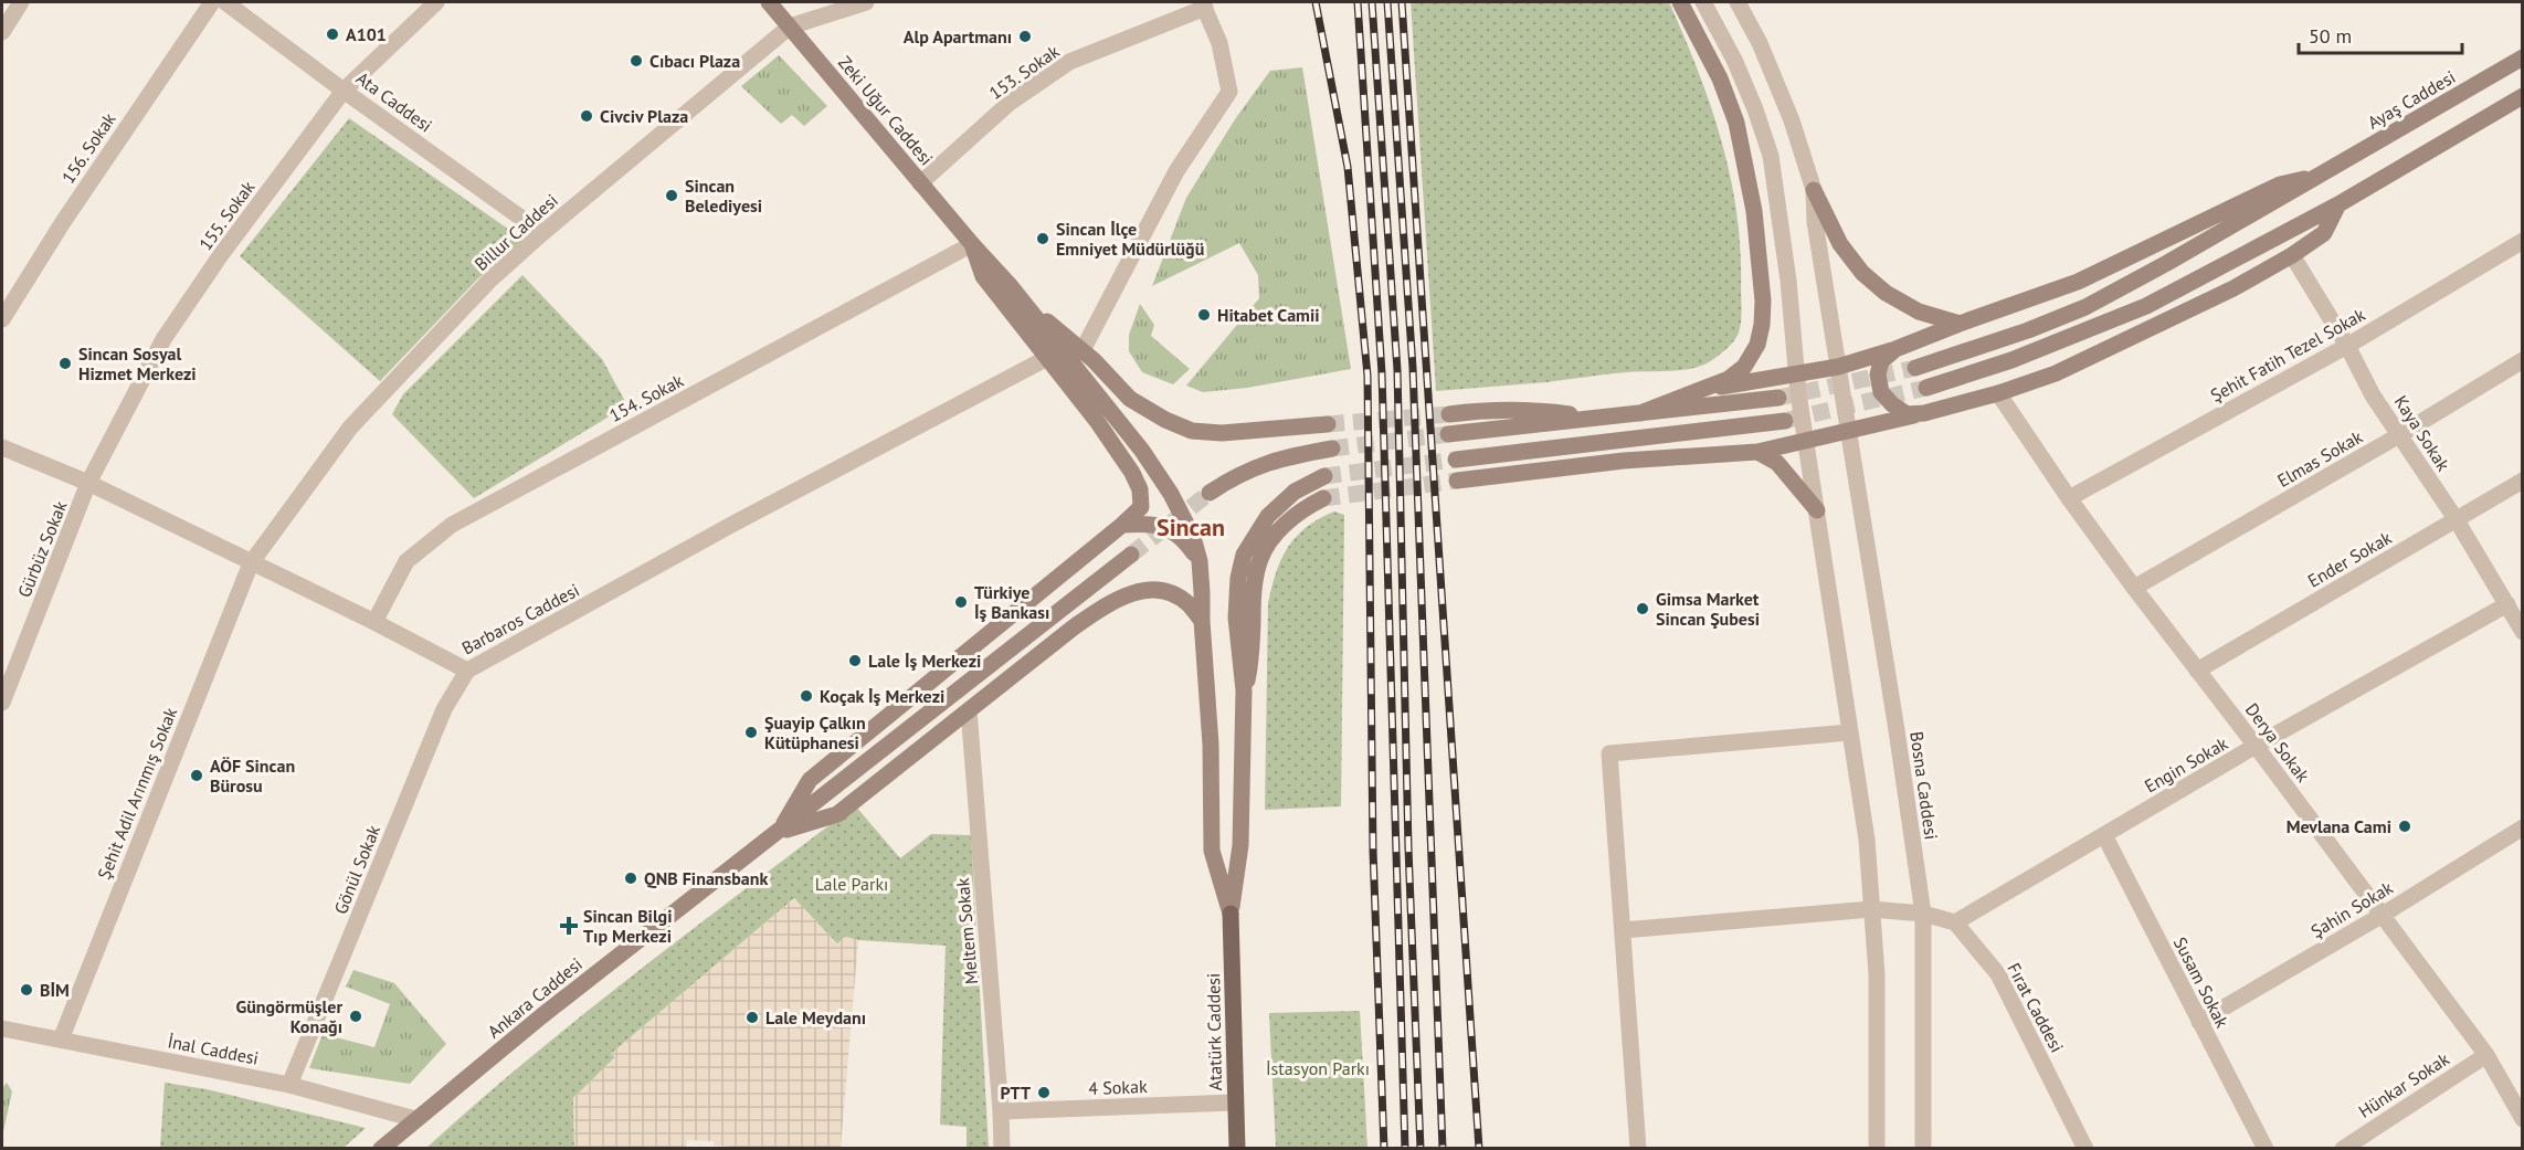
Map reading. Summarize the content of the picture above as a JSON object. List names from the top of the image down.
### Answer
{
  "streets": {
    "main road": [
      "Ayaş Caddesi",
      "Zeki Uğur Caddesi",
      "Ankara Caddesi",
      "Atatürk Caddesi"
    ],
    "street": [
      "153. Sokak",
      "Ata Caddesi",
      "156. Sokak",
      "155. Sokak",
      "Billur Caddesi",
      "Şehit Fatih Tezel Sokak",
      "154. Sokak",
      "Kaya Sokak",
      "Elmas Sokak",
      "Gürbüz Sokak",
      "Ender Sokak",
      "Barbaros Caddesi",
      "Derya Sokak",
      "Engin Sokak",
      "Bosna Caddesi",
      "Şehit Adil Arınmış Sokak",
      "Gönül Sokak",
      "Şahin Sokak",
      "Meltem Sokak",
      "Susam Sokak",
      "Fırat Caddesi",
      "İnal Caddesi",
      "Hünkar Sokak",
      "4 Sokak"
    ]
  },
  "crossings": [
    ["153. Sokak", "Zeki Uğur Caddesi"],
    ["Ata Caddesi", "155. Sokak"],
    ["Ata Caddesi", "Billur Caddesi"],
    ["Zeki Uğur Caddesi", "Billur Caddesi"],
    ["Zeki Uğur Caddesi", "154. Sokak"],
    ["155. Sokak", "Gürbüz Sokak"],
    ["155. Sokak", "Barbaros Caddesi"],
    ["Billur Caddesi", "Barbaros Caddesi"],
    ["Billur Caddesi", "Şehit Adil Arınmış Sokak"],
    ["Şehit Fatih Tezel Sokak", "Kaya Sokak"],
    ["Şehit Fatih Tezel Sokak", "Derya Sokak"],
    ["154. Sokak", "Barbaros Caddesi"],
    ["Kaya Sokak", "Elmas Sokak"],
    ["Kaya Sokak", "Ender Sokak"],
    ["Kaya Sokak", "Engin Sokak"],
    ["Elmas Sokak", "Derya Sokak"],
    ["Gürbüz Sokak", "Barbaros Caddesi"],
    ["Ender Sokak", "Derya Sokak"],
    ["Barbaros Caddesi", "Şehit Adil Arınmış Sokak"],
    ["Barbaros Caddesi", "Gönül Sokak"],
    ["Derya Sokak", "Engin Sokak"],
    ["Derya Sokak", "Şahin Sokak"],
    ["Derya Sokak", "Hünkar Sokak"],
    ["Engin Sokak", "Susam Sokak"],
    ["Engin Sokak", "Fırat Caddesi"],
    ["Şehit Adil Arınmış Sokak", "İnal Caddesi"],
    ["Gönül Sokak", "İnal Caddesi"],
    ["Şahin Sokak", "Susam Sokak"],
    ["Meltem Sokak", "4 Sokak"],
    ["Ankara Caddesi", "İnal Caddesi"],
    ["Atatürk Caddesi", "4 Sokak"]
  ],
  "districts": ["Sincan"],
  "parks": ["Lale Parkı", "İstasyon Parkı"],
  "places": {
    "other": [
      "A101",
      "Alp Apartmanı",
      "Cıbacı Plaza",
      "Civciv Plaza",
      "Sincan Belediyesi",
      "Sincan İlçe Emniyet Müdürlüğü",
      "Hitabet Camii",
      "Sincan Sosyal Hizmet Merkezi",
      "Türkiye İş Bankası",
      "Gimsa Market Sincan Şubesi",
      "Lale İş Merkezi",
      "Koçak İş Merkezi",
      "Şuayip Çalkın Kütüphanesi",
      "AÖF Sincan Bürosu",
      "Mevlana Cami",
      "QNB Finansbank",
      "BİM",
      "Güngörmüşler Konağı",
      "Lale Meydanı",
      "PTT"
    ],
    "health": ["Sincan Bilgi Tıp Merkezi"]
  },
  "scale_bar": "50 m"
}
